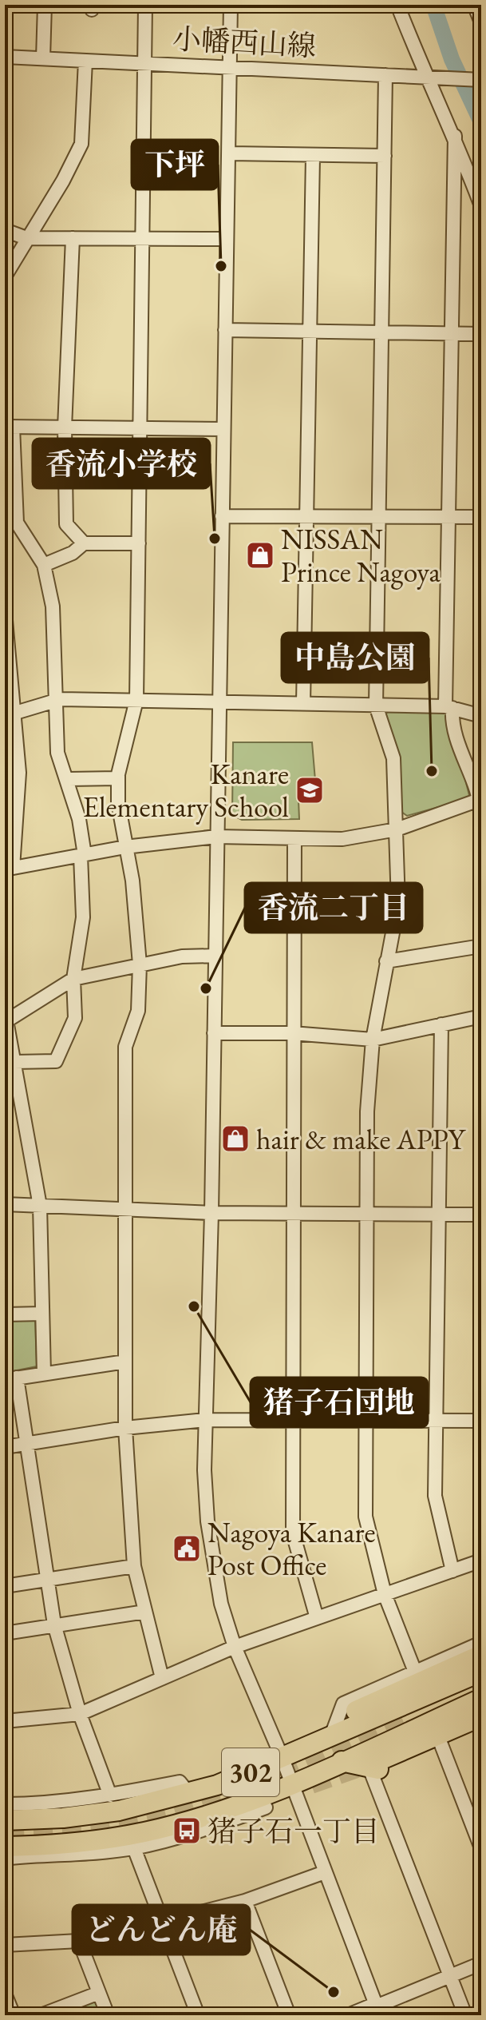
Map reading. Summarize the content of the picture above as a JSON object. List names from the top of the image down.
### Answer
{
  "streets": {
    "highway": ["302"],
    "street": ["小幡西山線"]
  },
  "places": {
    "other": [
      "下坪",
      "香流小学校",
      "中島公園",
      "香流二丁目",
      "猪子石団地",
      "どんどん庵"
    ],
    "shop": ["NISSAN Prince Nagoya", "hair & make APPY"],
    "school or university": ["Kanare Elementary School"],
    "public building": ["Nagoya Kanare Post Office"],
    "bus stop": ["猪子石一丁目"]
  }
}
